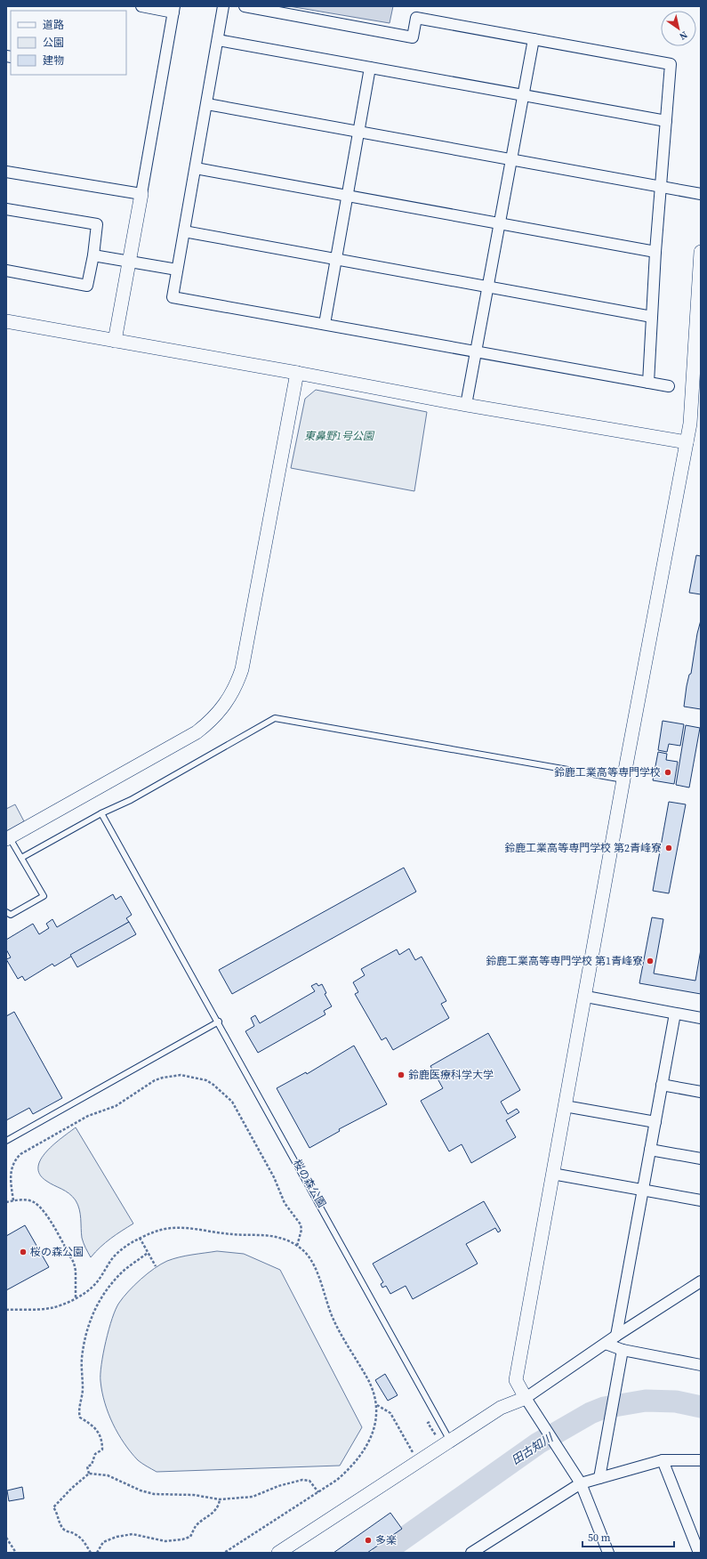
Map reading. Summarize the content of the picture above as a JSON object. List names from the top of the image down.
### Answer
{
  "water": ["田古知川"],
  "parks": ["東鼻野1号公園"],
  "places": [
    "鈴鹿工業高等専門学校",
    "鈴鹿工業高等専門学校 第2青峰寮",
    "鈴鹿工業高等専門学校 第1青峰寮",
    "鈴鹿医療科学大学",
    "桜の森公園",
    "多楽"
  ],
  "legend": ["道路", "公園", "建物"],
  "scale_bar": "50 m",
  "north": "bottom right"
}
